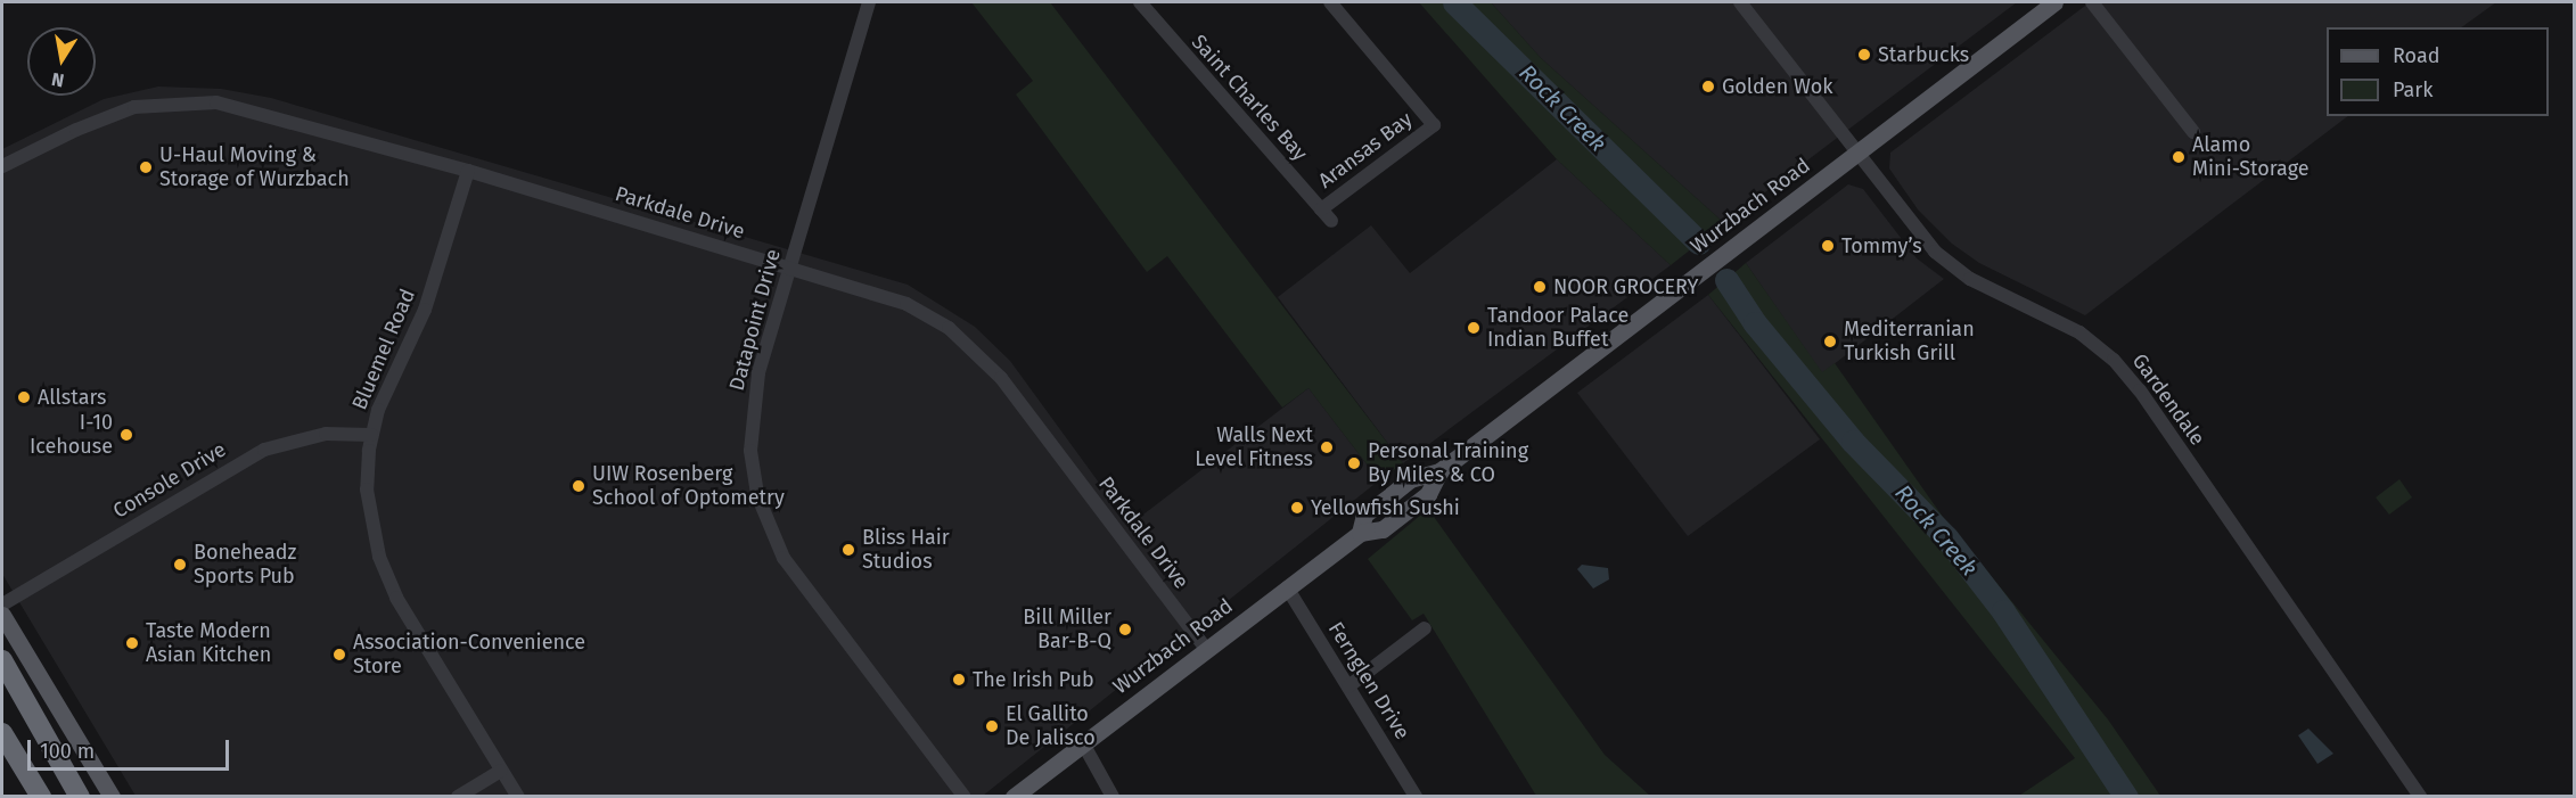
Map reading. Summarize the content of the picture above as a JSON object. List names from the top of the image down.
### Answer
{
  "streets": {
    "main road": ["Wurzbach Road"],
    "street": [
      "Saint Charles Bay",
      "Aransas Bay",
      "Parkdale Drive",
      "Datapoint Drive",
      "Bluemel Road",
      "Gardendale",
      "Console Drive",
      "Fernglen Drive"
    ]
  },
  "crossings": [
    ["Saint Charles Bay", "Aransas Bay"],
    ["Wurzbach Road", "Parkdale Drive"],
    ["Wurzbach Road", "Gardendale"],
    ["Wurzbach Road", "Fernglen Drive"],
    ["Parkdale Drive", "Datapoint Drive"],
    ["Parkdale Drive", "Bluemel Road"],
    ["Bluemel Road", "Console Drive"]
  ],
  "water": ["Rock Creek"],
  "places": [
    "Starbucks",
    "Golden Wok",
    "Alamo Mini-Storage",
    "U-Haul Moving & Storage of Wurzbach",
    "Tommy’s",
    "NOOR GROCERY",
    "Tandoor Palace Indian Buffet",
    "Mediterranian Turkish Grill",
    "Allstars",
    "I-10 Icehouse",
    "Walls Next Level Fitness",
    "Personal Training By Miles & CO",
    "UIW Rosenberg School of Optometry",
    "Yellowfish Sushi",
    "Bliss Hair Studios",
    "Boneheadz Sports Pub",
    "Bill Miller Bar-B-Q",
    "Taste Modern Asian Kitchen",
    "Association-Convenience Store",
    "The Irish Pub",
    "El Gallito De Jalisco"
  ],
  "legend": ["Road", "Park"],
  "scale_bar": "100 m",
  "north": "bottom"
}
